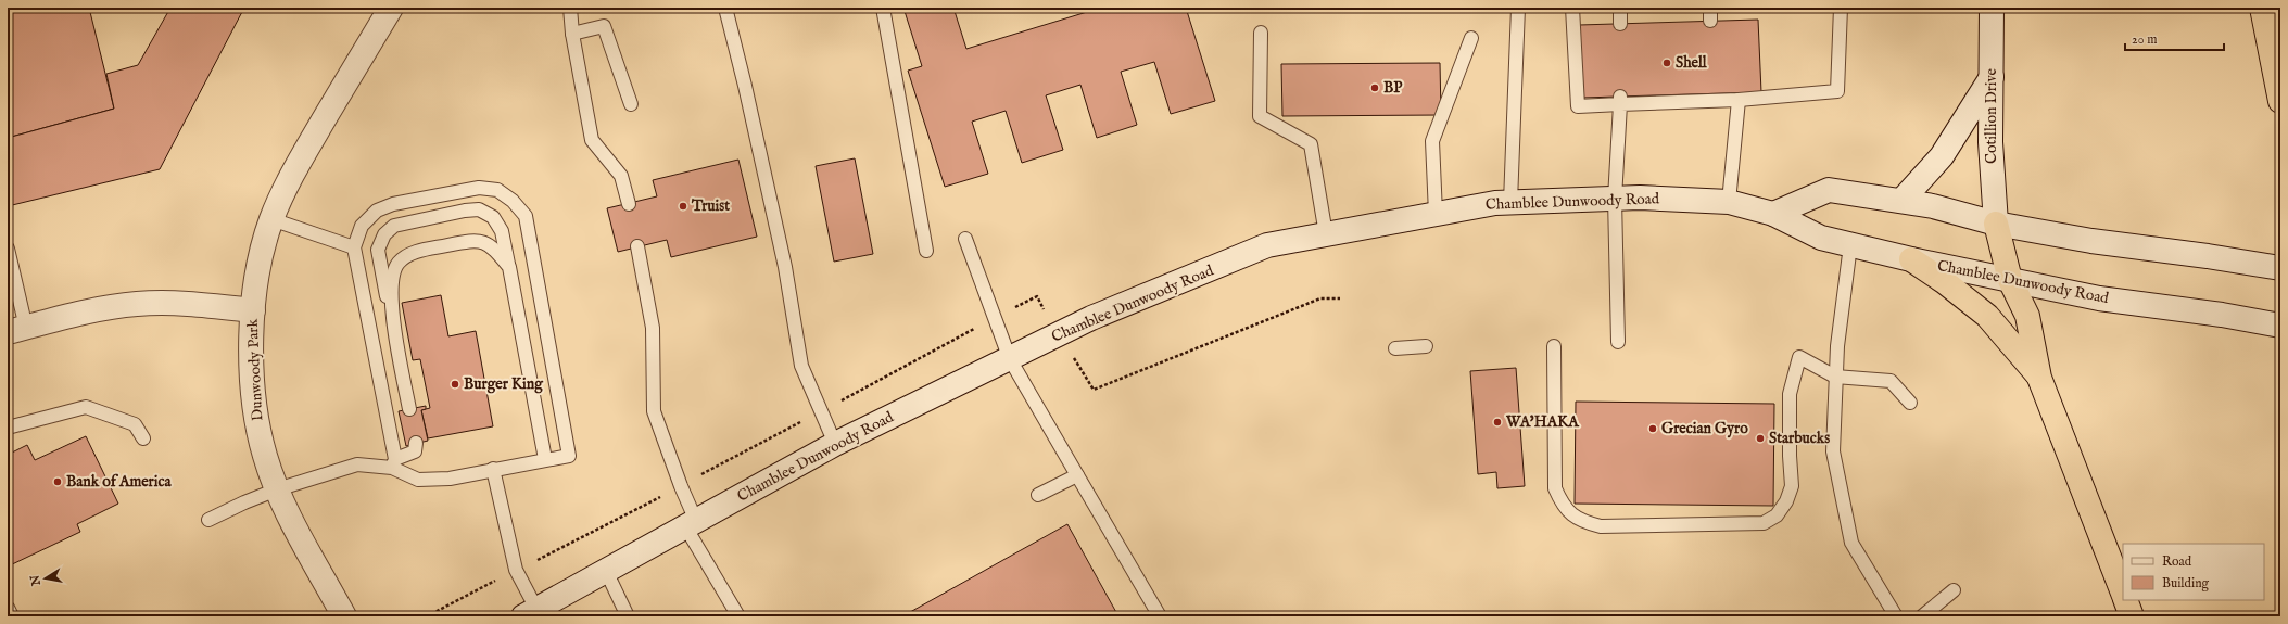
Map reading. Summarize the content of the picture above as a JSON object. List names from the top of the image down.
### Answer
{
  "streets": {
    "street": ["Cotillion Drive", "Chamblee Dunwoody Road", "Dunwoody Park"]
  },
  "places": [
    "Shell",
    "BP",
    "Truist",
    "Burger King",
    "WA'HAKA",
    "Grecian Gyro",
    "Starbucks",
    "Bank of America"
  ],
  "legend": ["Road", "Building"],
  "scale_bar": "20 m",
  "north": "left"
}
